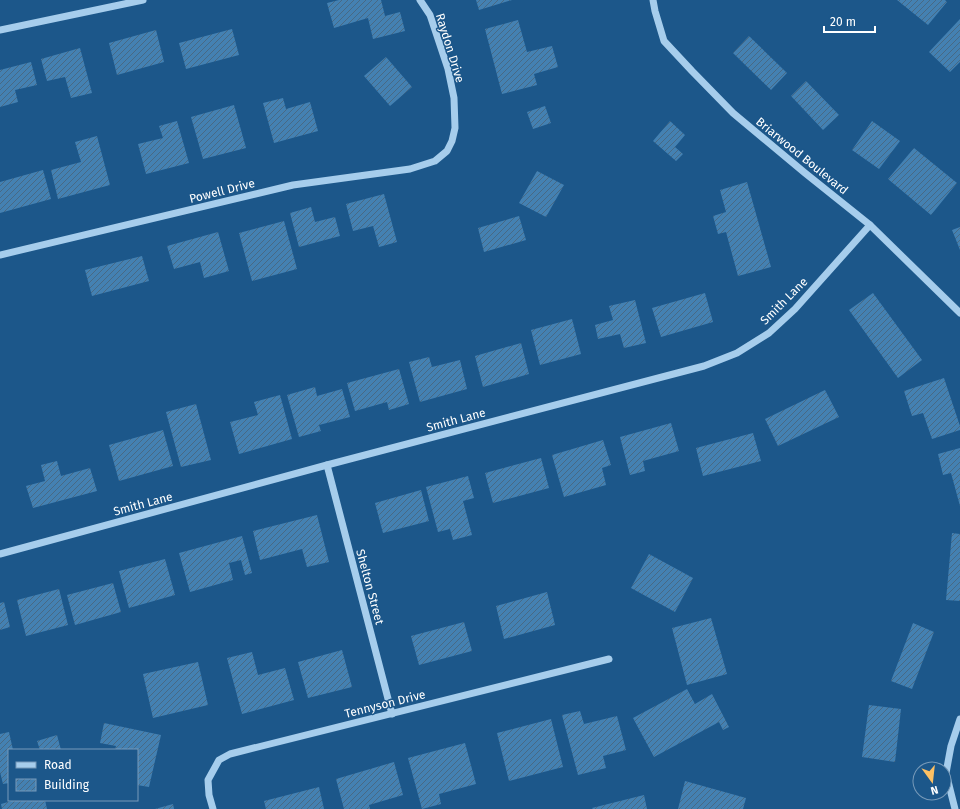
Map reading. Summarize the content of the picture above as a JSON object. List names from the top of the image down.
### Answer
{
  "streets": {
    "street": [
      "Raydon Drive",
      "Briarwood Boulevard",
      "Powell Drive",
      "Smith Lane",
      "Shelton Street",
      "Tennyson Drive"
    ]
  },
  "crossings": [
    ["Raydon Drive", "Powell Drive"],
    ["Briarwood Boulevard", "Smith Lane"],
    ["Smith Lane", "Shelton Street"],
    ["Shelton Street", "Tennyson Drive"]
  ],
  "legend": ["Road", "Building"],
  "scale_bar": "20 m",
  "north": "bottom"
}
